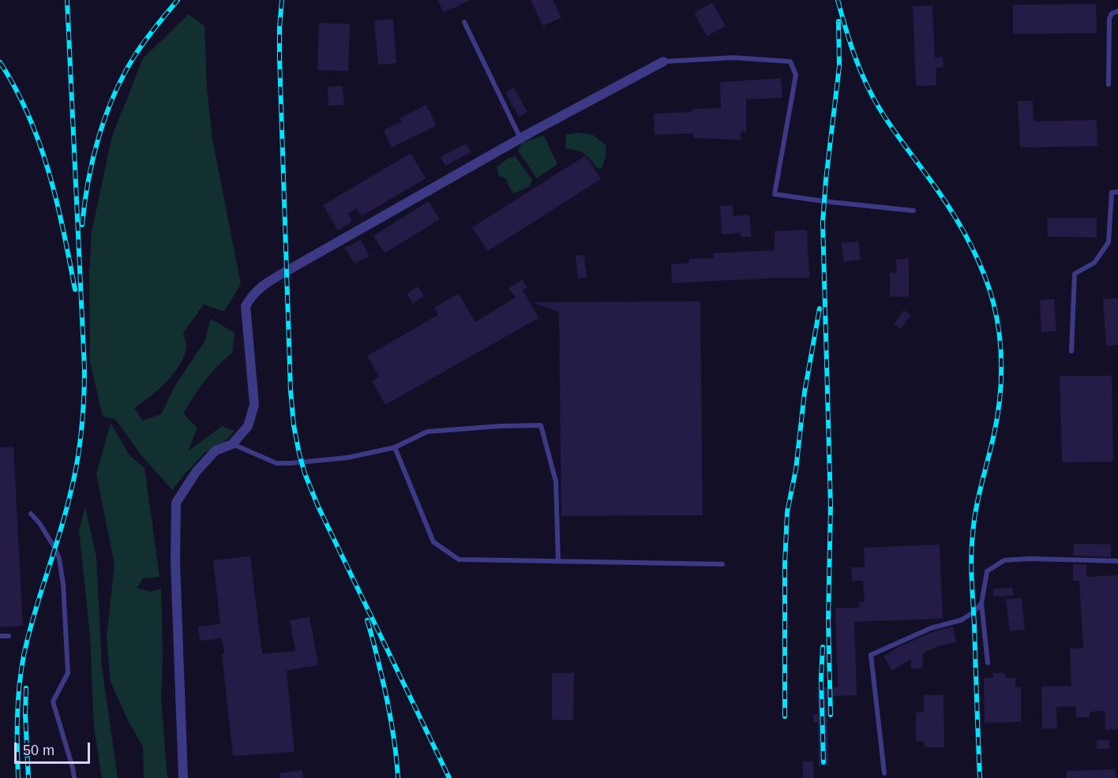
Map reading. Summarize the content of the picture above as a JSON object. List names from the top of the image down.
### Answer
{
  "scale_bar": "50 m"
}
